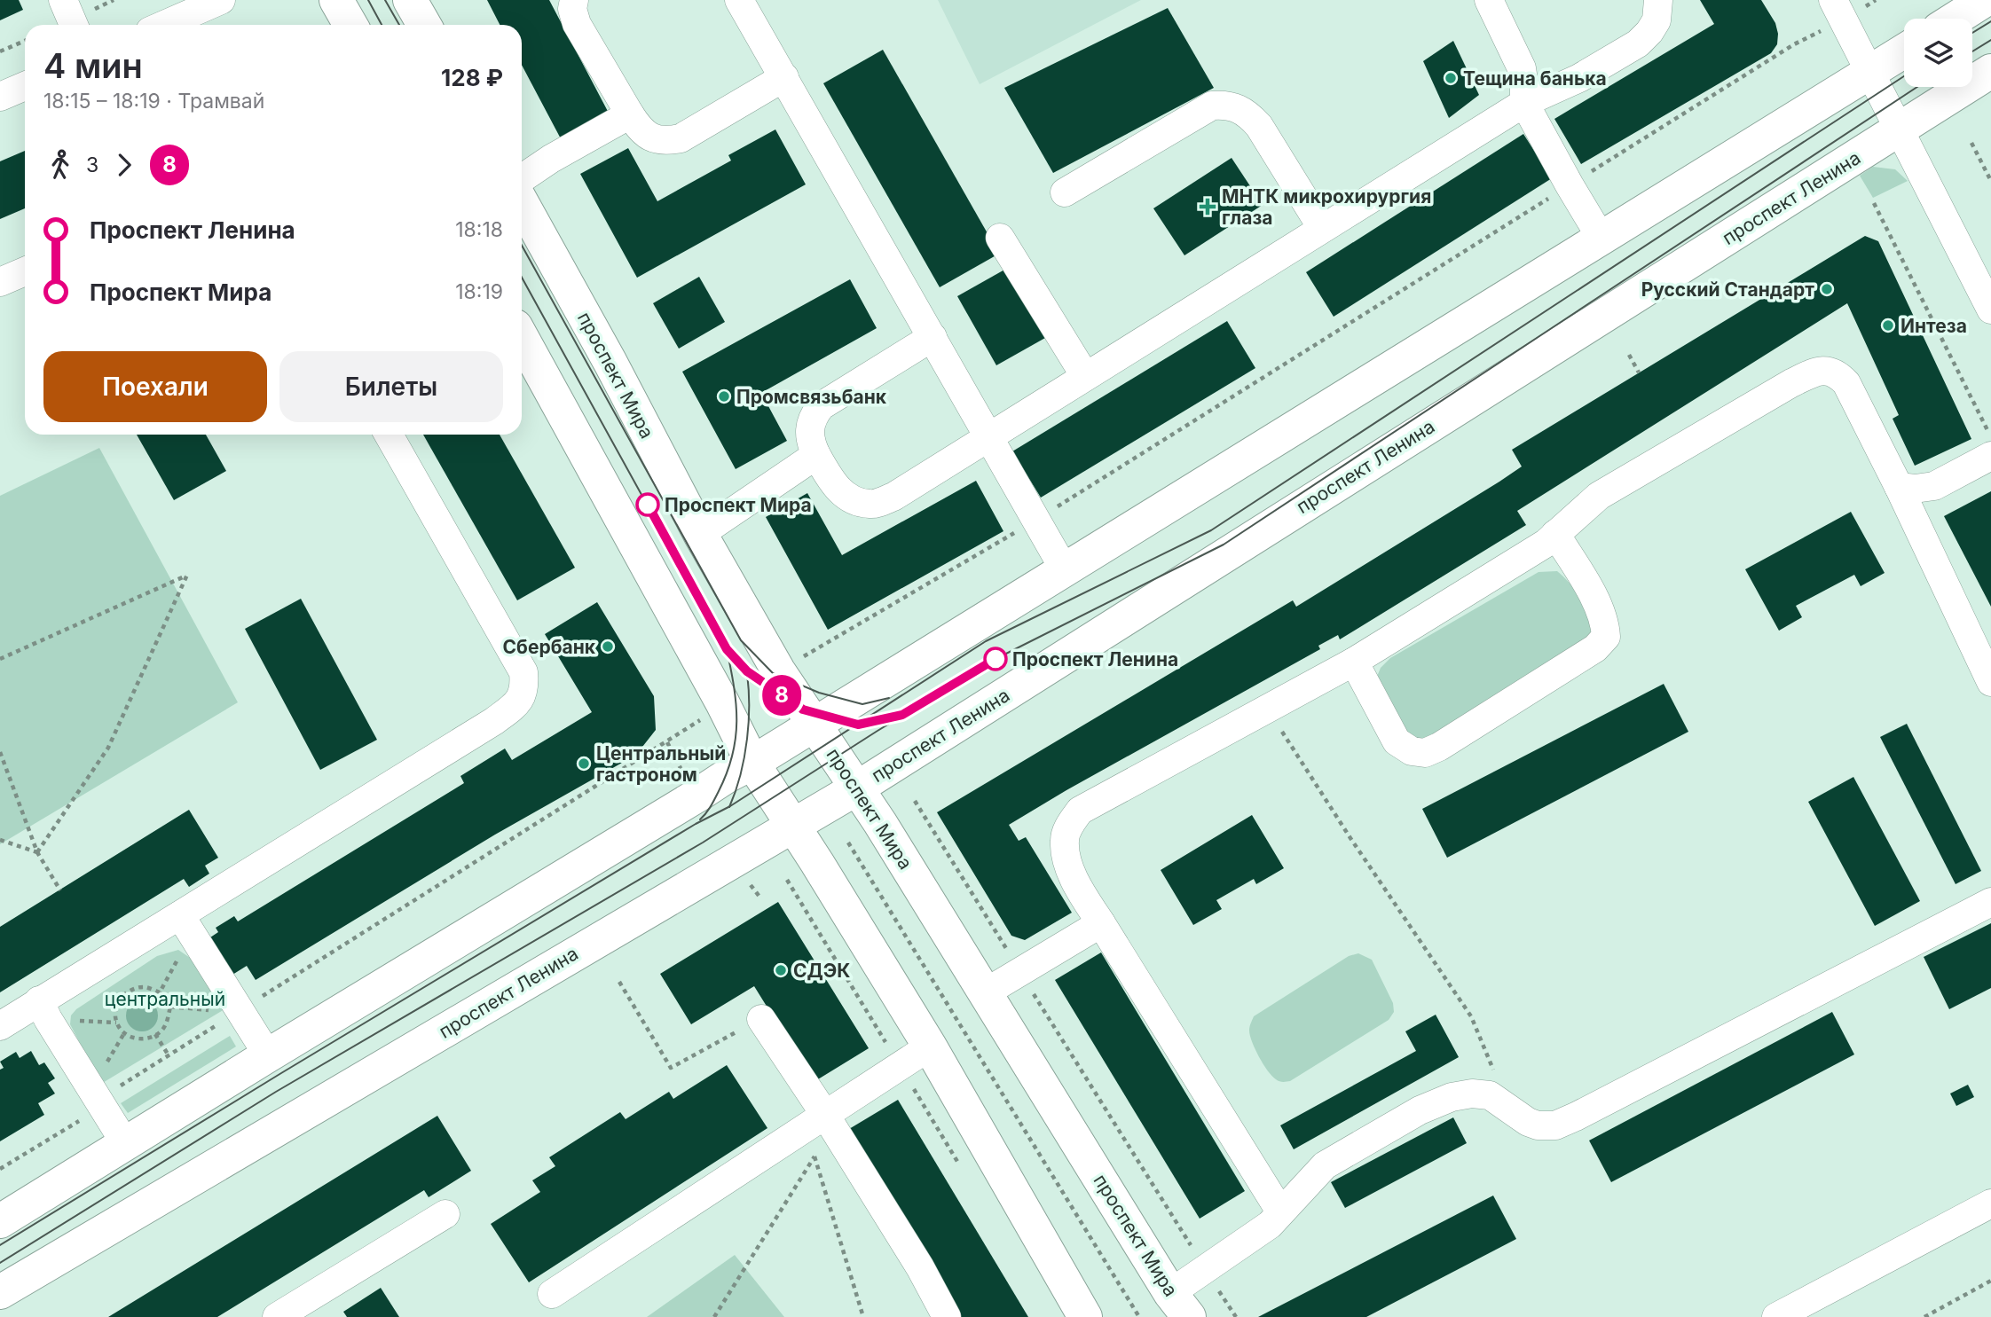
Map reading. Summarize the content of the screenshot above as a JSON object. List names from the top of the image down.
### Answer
{
  "streets": {
    "main road": ["проспект Ленина", "проспект Мира"]
  },
  "crossings": [
    ["проспект Ленина", "проспект Мира"]
  ],
  "parks": ["центральный"],
  "places": {
    "other": [
      "Тещина банька",
      "Русский Стандарт",
      "Интеза",
      "Промсвязьбанк",
      "Проспект Мира",
      "Сбербанк",
      "Проспект Ленина",
      "Центральный гастроном",
      "СДЭК"
    ],
    "health": ["МНТК микрохирургия глаза"]
  },
  "lines": ["tram line 8"],
  "page": {
    "on_map": "8",
    "heading": ["4 мин", "18:15 – 18:19 · Трамвай", "128 ₽"],
    "legs": ["3", "8"],
    "list": [
      {
        "name": "Проспект Ленина",
        "value": "18:18"
      },
      {
        "name": "Проспект Мира",
        "value": "18:19"
      }
    ],
    "buttons": ["Поехали", "Билеты"]
  }
}
